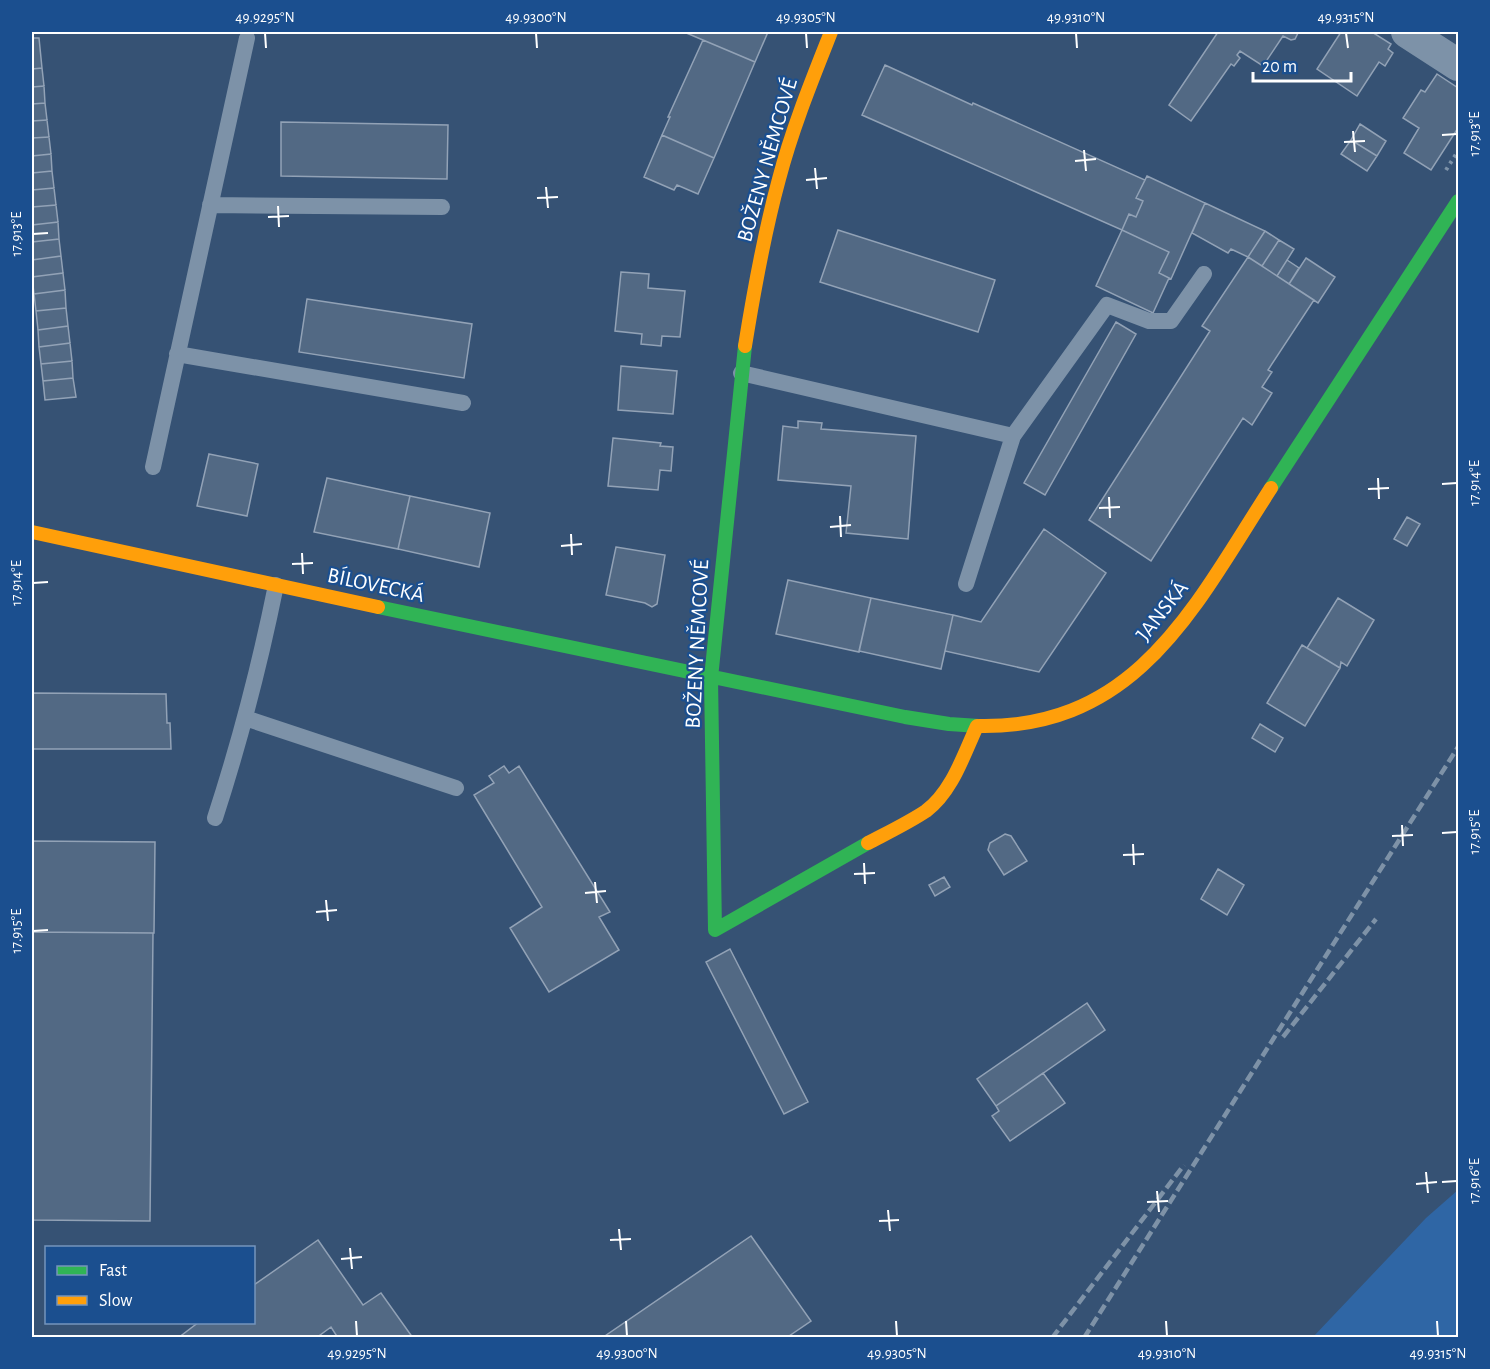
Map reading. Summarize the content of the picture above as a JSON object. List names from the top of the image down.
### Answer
{
  "streets": {
    "main road": ["BOŽENY NĚMCOVÉ", "BÍLOVECKÁ", "JANSKÁ"]
  },
  "crossings": [
    ["BOŽENY NĚMCOVÉ", "BÍLOVECKÁ"],
    ["BOŽENY NĚMCOVÉ", "JANSKÁ"],
    ["BÍLOVECKÁ", "JANSKÁ"]
  ],
  "legend": ["Fast", "Slow"],
  "scale_bar": "20 m",
  "coordinates": [
    "49.9295°N",
    "49.9300°N",
    "49.9305°N",
    "49.9310°N",
    "49.9315°N",
    "17.913°E",
    "17.914°E",
    "17.915°E",
    "17.916°E"
  ]
}
